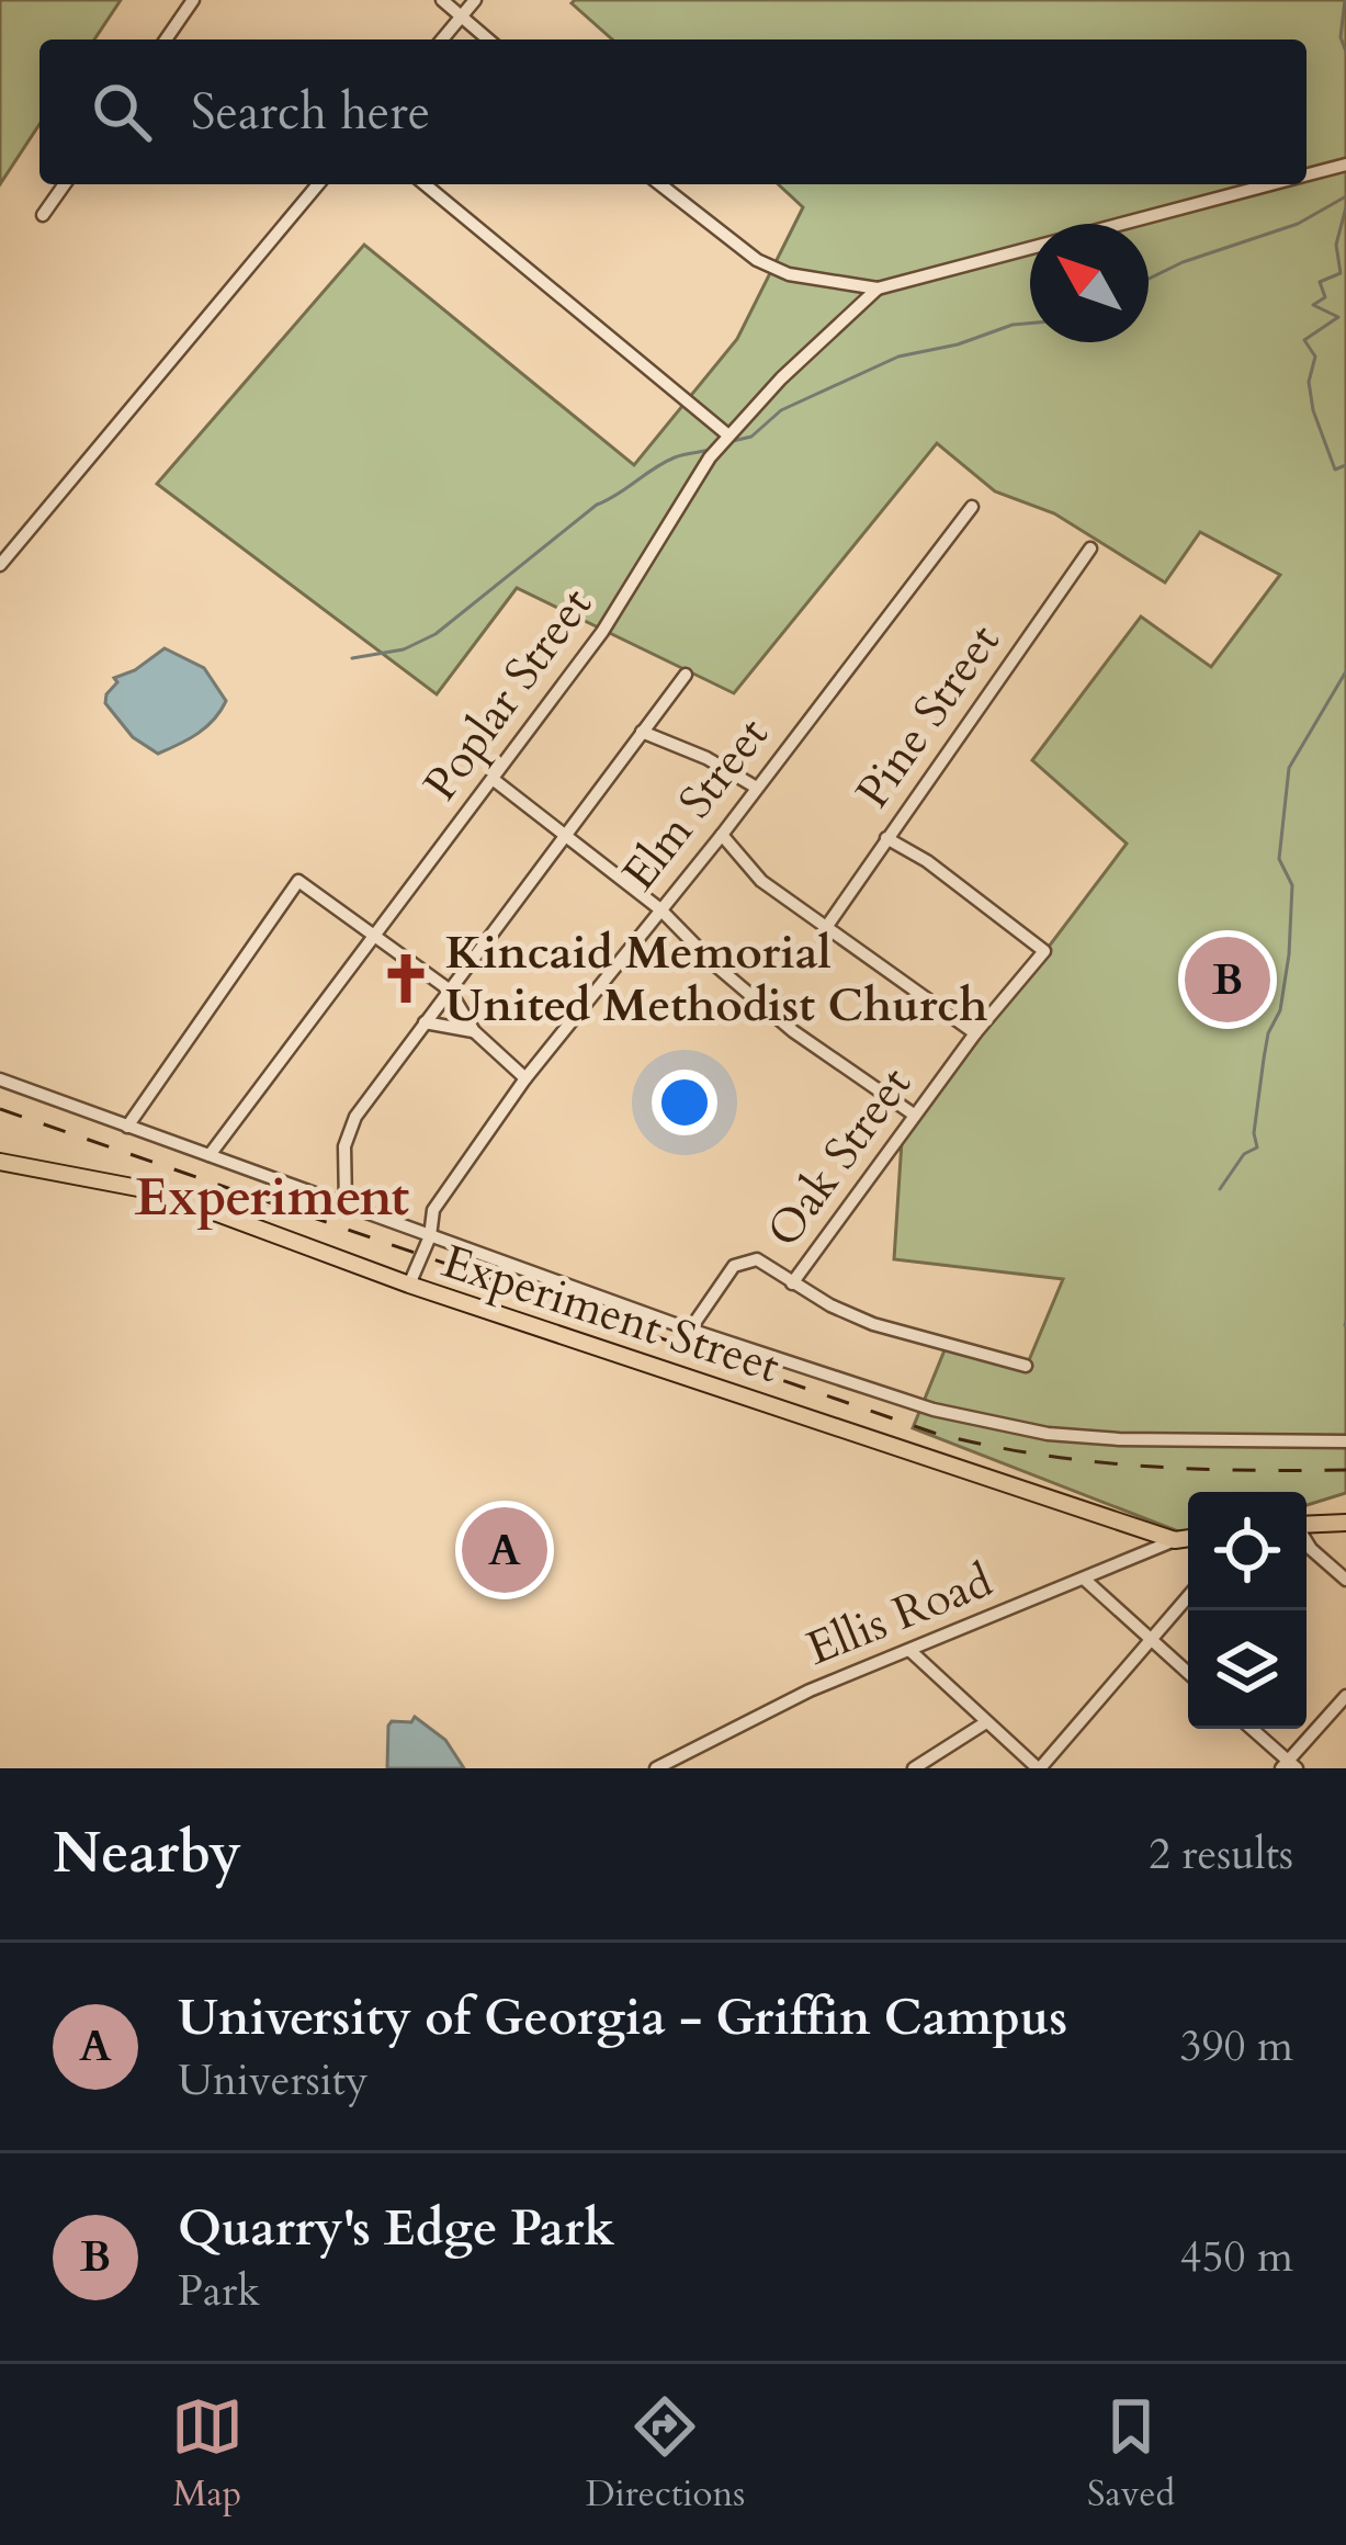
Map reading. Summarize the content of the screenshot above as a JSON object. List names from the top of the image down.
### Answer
{
  "streets": {
    "main road": ["Experiment Street"],
    "street": [
      "Poplar Street",
      "Pine Street",
      "Elm Street",
      "Oak Street",
      "Ellis Road"
    ]
  },
  "crossings": [
    ["Pine Street", "Oak Street"],
    ["Elm Street", "Experiment Street"],
    ["Experiment Street", "Ellis Road"]
  ],
  "districts": ["Experiment"],
  "places": {
    "church": ["Kincaid Memorial United Methodist Church"]
  },
  "north": "top left",
  "page": {
    "search": "Search here",
    "pins": ["B", "A"],
    "heading": ["Nearby", "2 results"],
    "list": [
      {
        "mark": "A",
        "name": "University of Georgia - Griffin Campus",
        "note": "University",
        "value": "390 m"
      },
      {
        "mark": "B",
        "name": "Quarry's Edge Park",
        "note": "Park",
        "value": "450 m"
      }
    ],
    "nav": ["Map", "Directions", "Saved"]
  }
}
